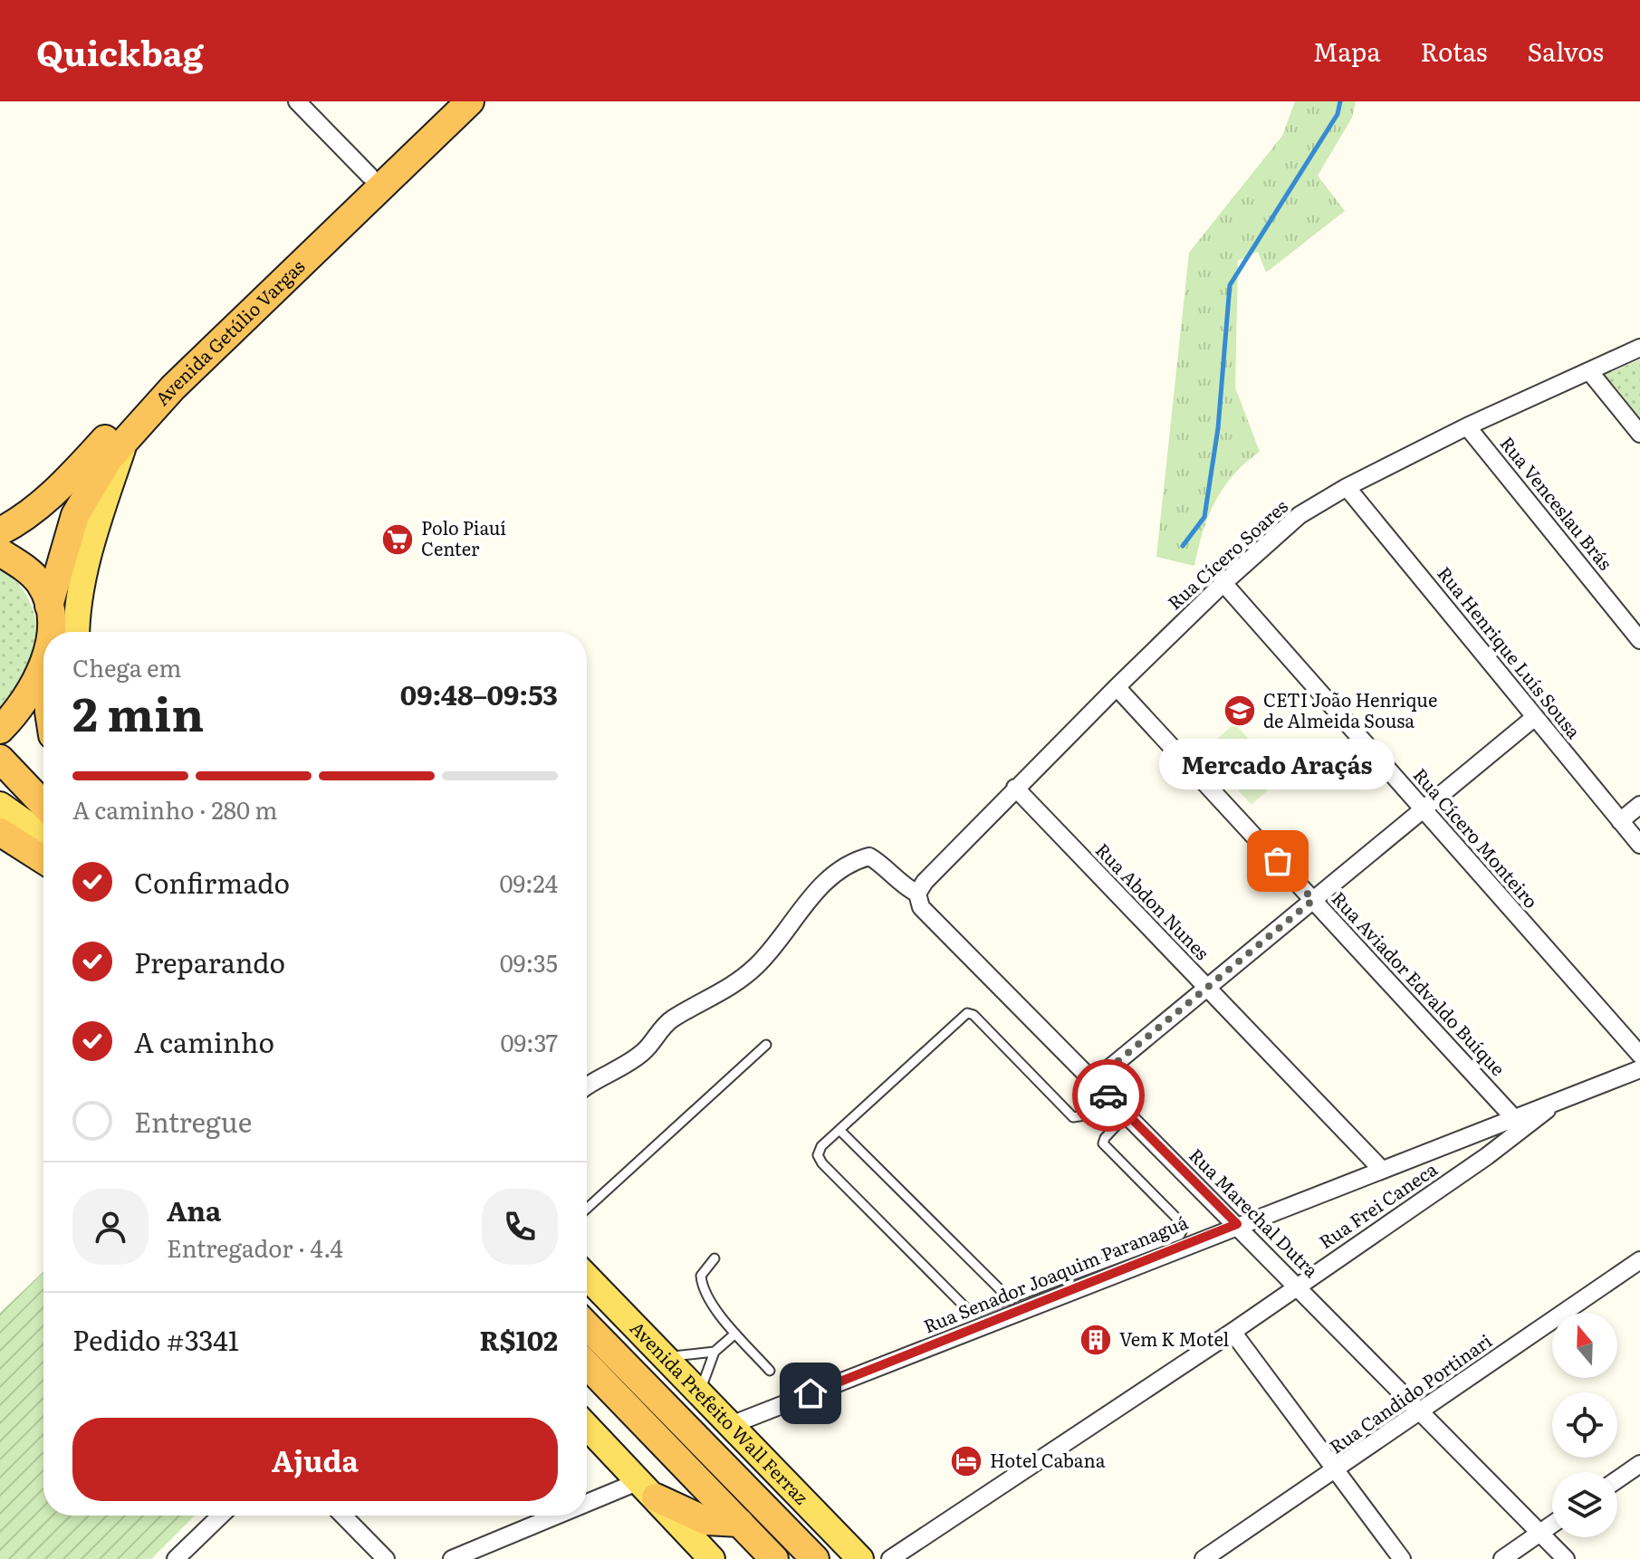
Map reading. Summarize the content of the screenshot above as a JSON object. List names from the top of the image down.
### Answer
{
  "streets": {
    "highway": ["Avenida Getúlio Vargas", "Avenida Prefeito Wall Ferraz"],
    "street": [
      "Rua Venceslau Brás",
      "Rua Cícero Soares",
      "Rua Henrique Luís Sousa",
      "Rua Cícero Monteiro",
      "Rua Abdon Nunes",
      "Rua Aviador Edvaldo Buíque",
      "Rua Frei Caneca",
      "Rua Marechal Dutra",
      "Rua Senador Joaquim Paranaguá",
      "Rua Candido Portinari"
    ]
  },
  "crossings": [
    ["Rua Venceslau Brás", "Rua Cícero Soares"],
    ["Rua Cícero Soares", "Rua Henrique Luís Sousa"],
    ["Rua Cícero Soares", "Rua Cícero Monteiro"],
    ["Rua Cícero Soares", "Rua Abdon Nunes"],
    ["Rua Cícero Soares", "Rua Aviador Edvaldo Buíque"],
    ["Rua Cícero Soares", "Rua Marechal Dutra"],
    ["Rua Abdon Nunes", "Rua Senador Joaquim Paranaguá"],
    ["Rua Aviador Edvaldo Buíque", "Rua Senador Joaquim Paranaguá"],
    ["Rua Frei Caneca", "Rua Marechal Dutra"],
    ["Rua Frei Caneca", "Rua Senador Joaquim Paranaguá"],
    ["Rua Marechal Dutra", "Rua Senador Joaquim Paranaguá"],
    ["Rua Marechal Dutra", "Rua Candido Portinari"],
    ["Rua Senador Joaquim Paranaguá", "Avenida Prefeito Wall Ferraz"]
  ],
  "places": {
    "supermarket": ["Polo Piauí Center"],
    "school or university": ["CETI João Henrique de Almeida Sousa"],
    "other": ["Mercado Araçás"],
    "building": ["Vem K Motel"],
    "hotel": ["Hotel Cabana"]
  },
  "north": "top",
  "page": {
    "header": "Quickbag",
    "nav": ["Mapa", "Rotas", "Salvos"],
    "heading": ["2 min", "Chega em", "09:48–09:53"],
    "panel": [
      "Ana",
      "Entregador · 4.4",
      "Pedido #3341",
      "R$102"
    ],
    "bubble": "Mercado Araçás",
    "bar": "A caminho · 280 m",
    "list": [
      ["Confirmado", "09:24"],
      ["Preparando", "09:35"],
      ["A caminho", "09:37"],
      "Entregue"
    ],
    "buttons": "Ajuda"
  }
}
